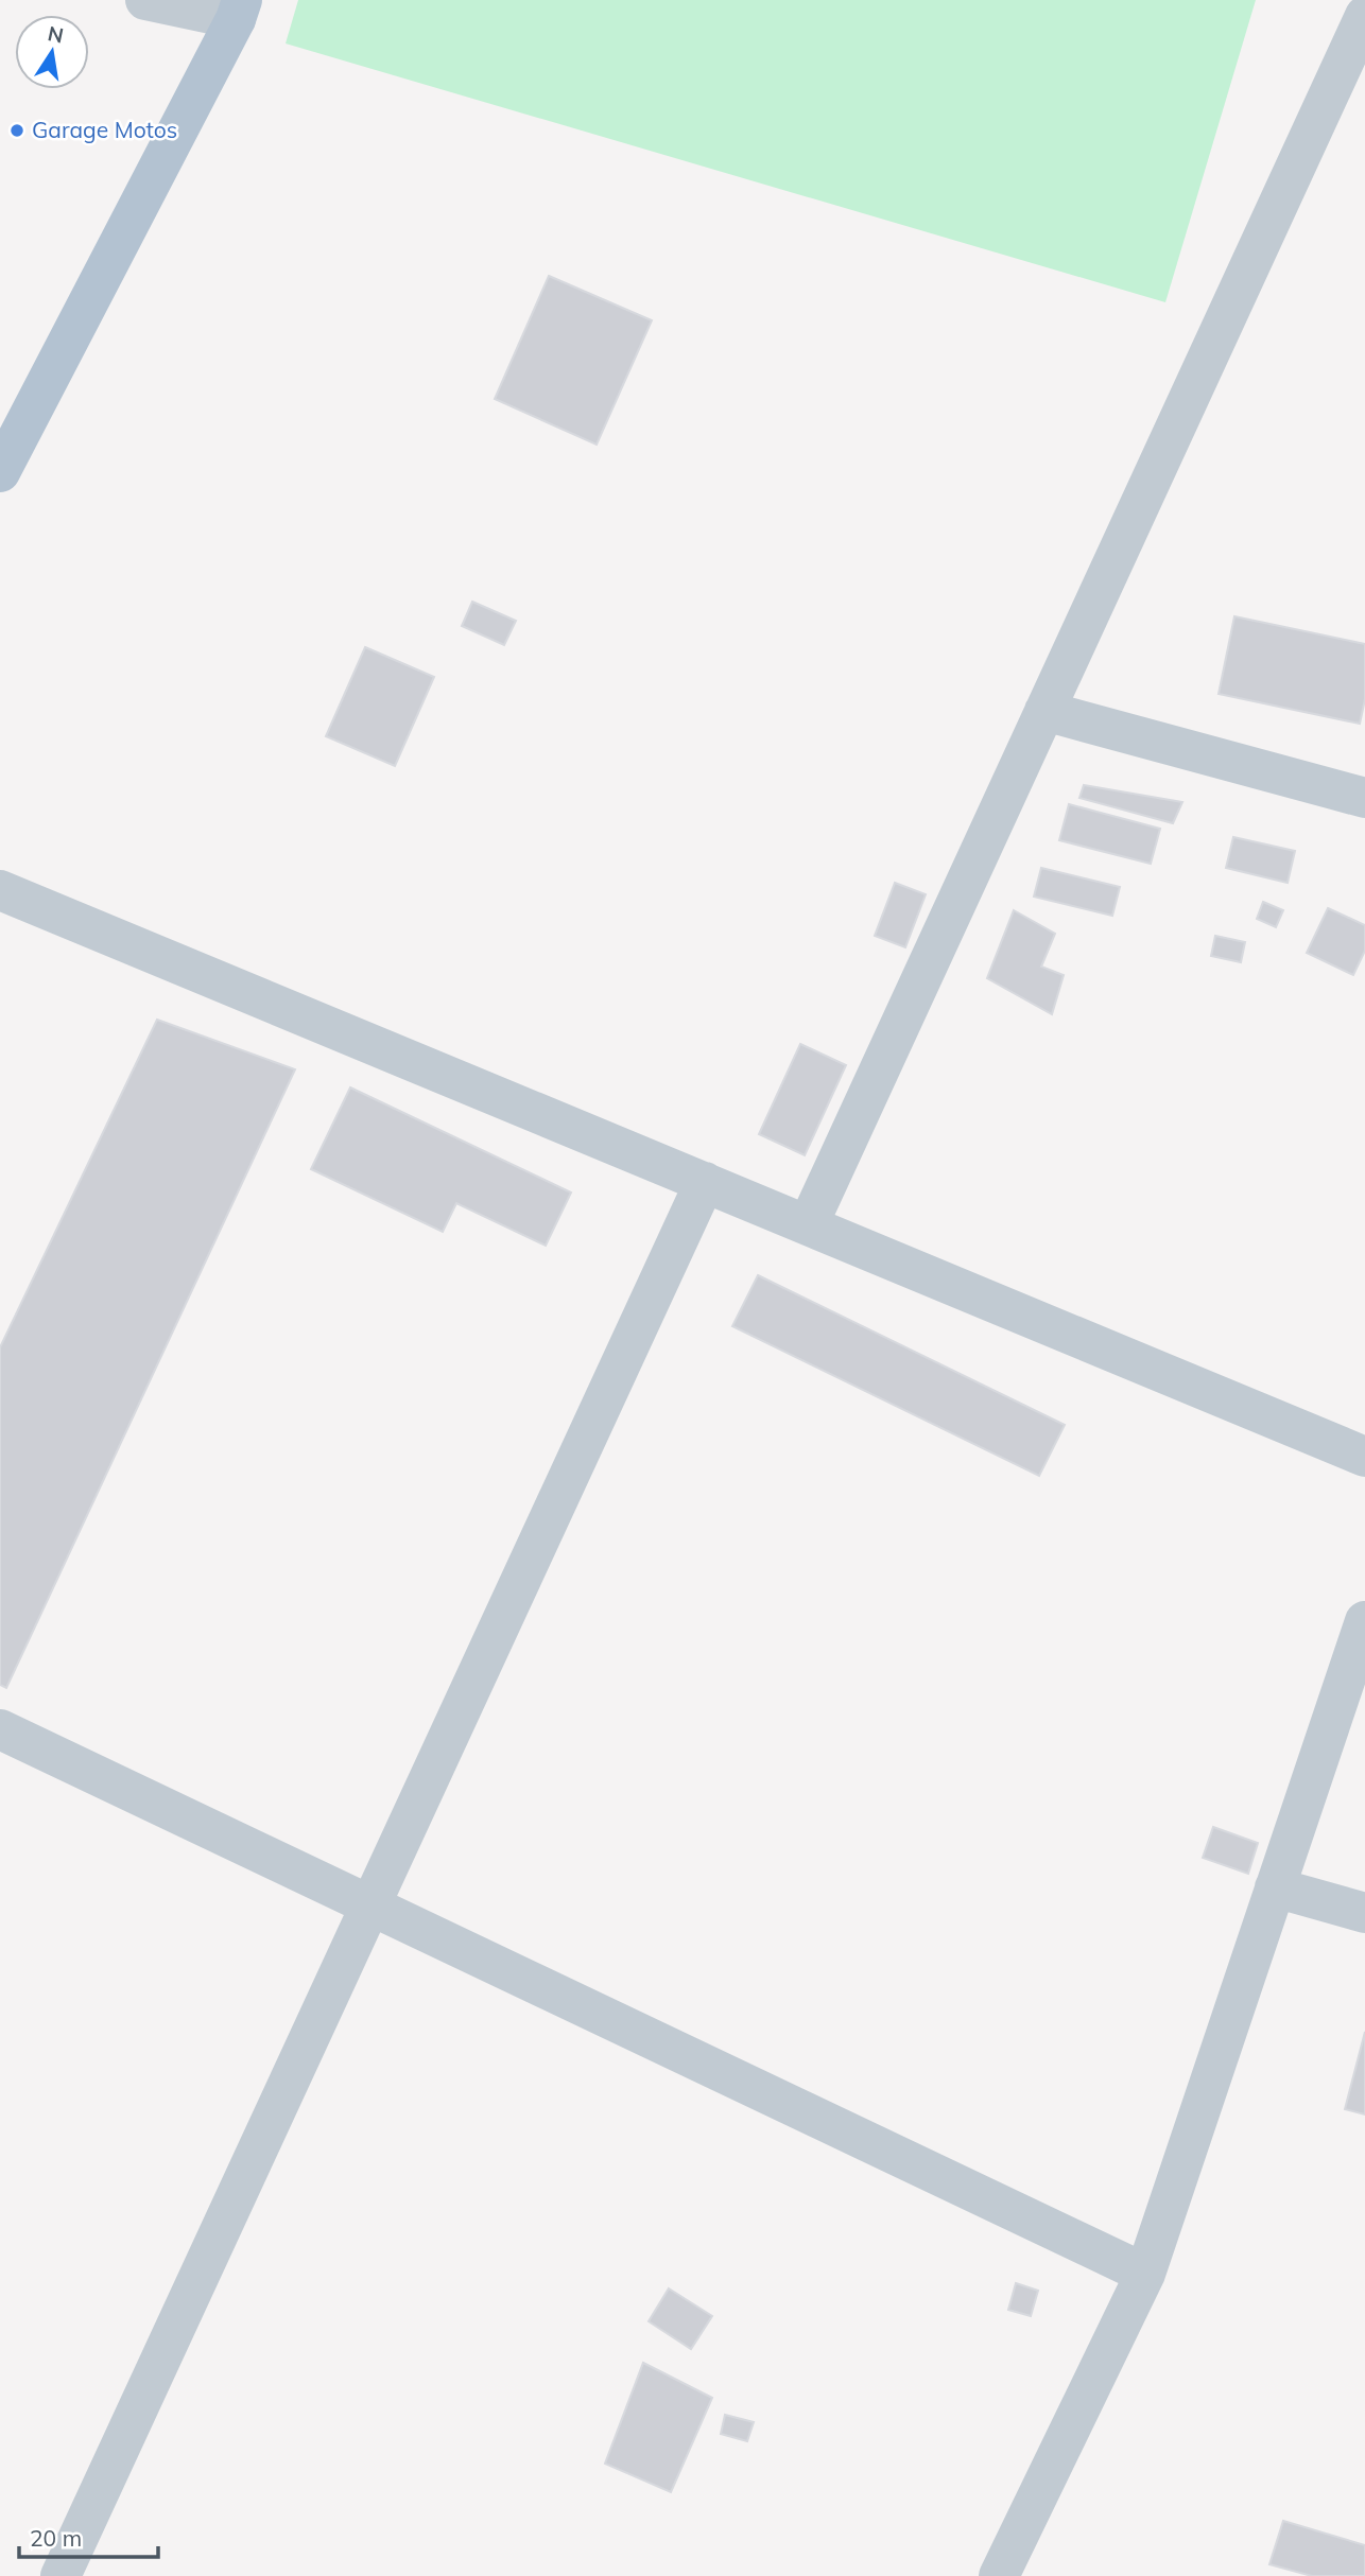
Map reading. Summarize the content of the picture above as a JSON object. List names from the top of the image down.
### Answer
{
  "places": ["Garage Motos"],
  "scale_bar": "20 m",
  "north": "top"
}
